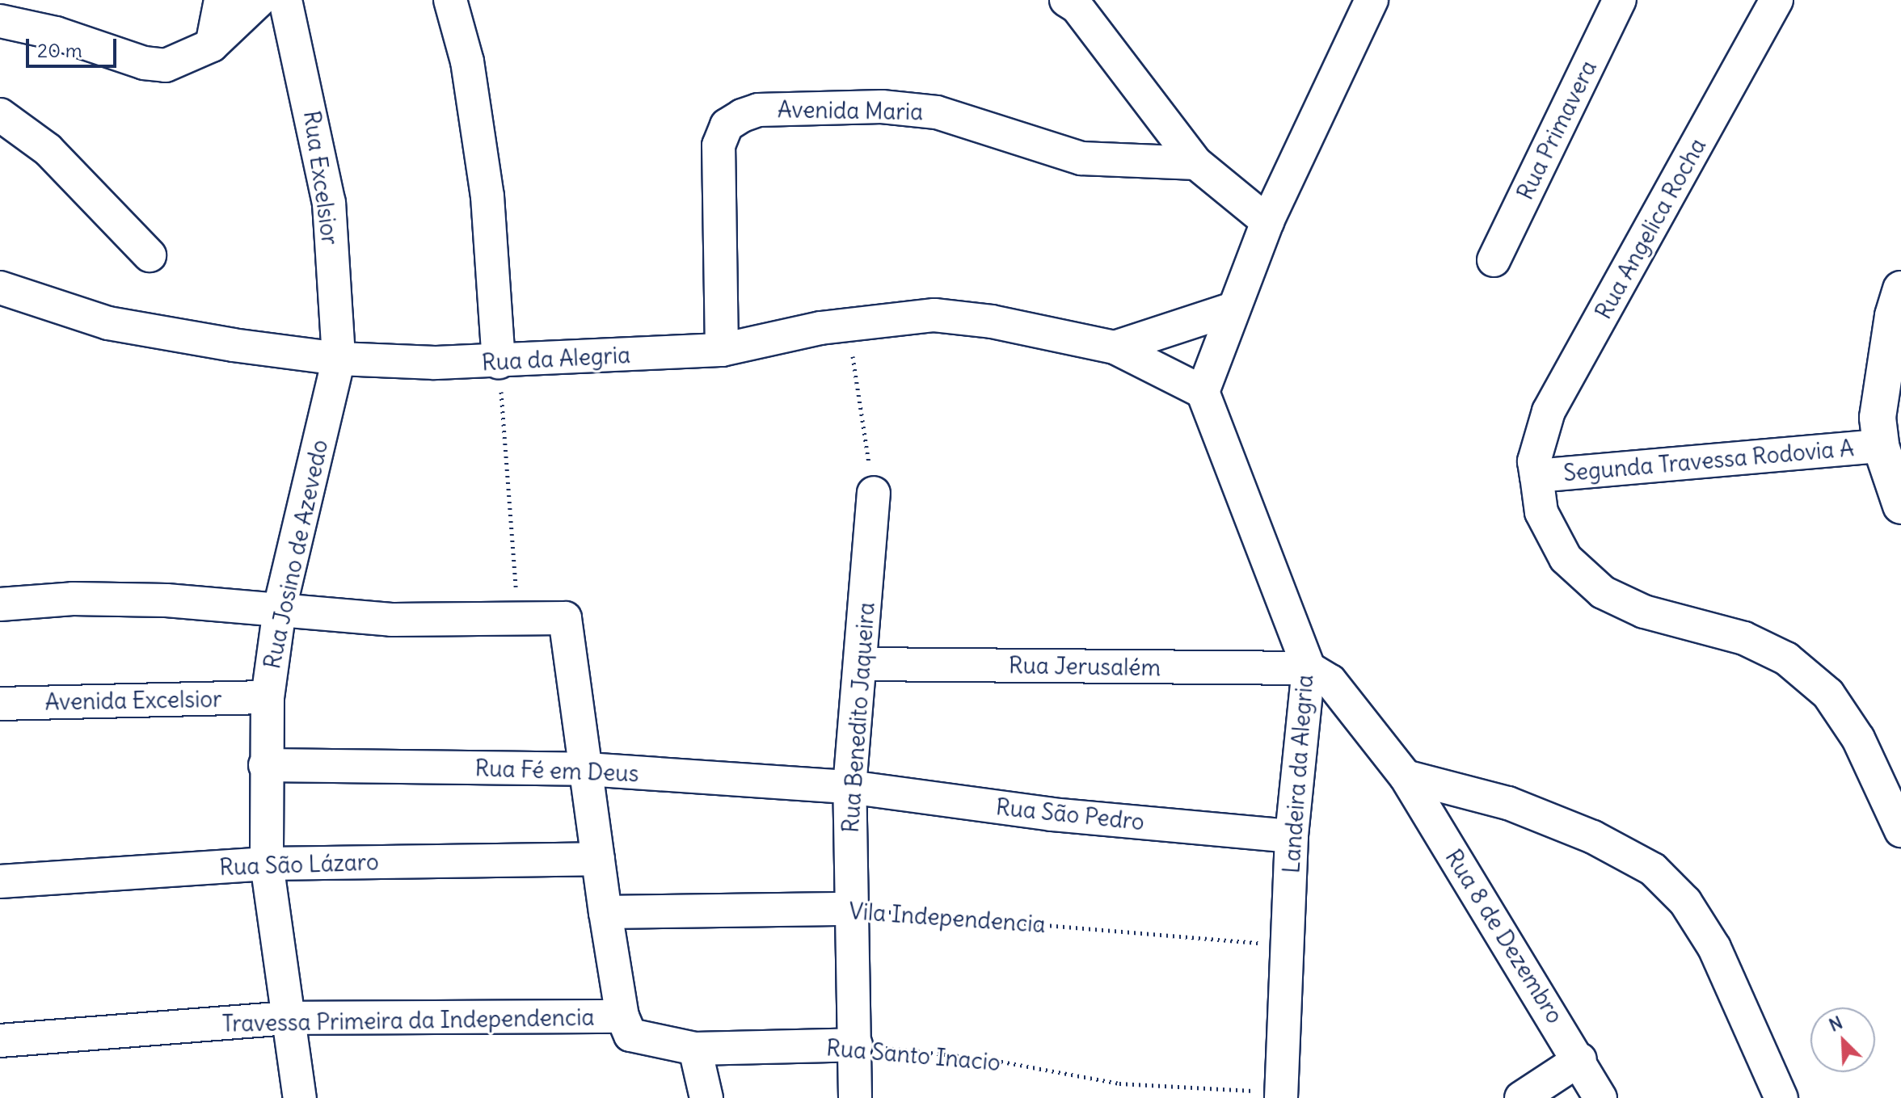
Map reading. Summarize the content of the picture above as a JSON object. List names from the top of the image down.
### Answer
{
  "streets": {
    "street": [
      "Avenida Maria",
      "Rua Primavera",
      "Rua Excelsior",
      "Rua Angelica Rocha",
      "Rua da Alegria",
      "Segunda Travessa Rodovia A",
      "Rua Josino de Azevedo",
      "Rua Jerusalém",
      "Avenida Excelsior",
      "Rua Benedito Jaqueira",
      "Rua Fé em Deus",
      "Landeira da Alegria",
      "Rua São Pedro",
      "Rua São Lázaro",
      "Vila Independencia",
      "Rua 8 de Dezembro",
      "Travessa Primeira da Independencia",
      "Rua Santo Inacio"
    ]
  },
  "crossings": [
    ["Avenida Maria", "Rua da Alegria"],
    ["Rua Excelsior", "Rua da Alegria"],
    ["Rua Excelsior", "Rua Josino de Azevedo"],
    ["Rua Angelica Rocha", "Segunda Travessa Rodovia A"],
    ["Rua da Alegria", "Rua Josino de Azevedo"],
    ["Rua da Alegria", "Landeira da Alegria"],
    ["Rua Josino de Azevedo", "Avenida Excelsior"],
    ["Rua Josino de Azevedo", "Rua Fé em Deus"],
    ["Rua Josino de Azevedo", "Rua São Lázaro"],
    ["Rua Josino de Azevedo", "Travessa Primeira da Independencia"],
    ["Rua Jerusalém", "Rua Benedito Jaqueira"],
    ["Rua Jerusalém", "Landeira da Alegria"],
    ["Rua Jerusalém", "Rua 8 de Dezembro"],
    ["Rua Benedito Jaqueira", "Rua Fé em Deus"],
    ["Rua Benedito Jaqueira", "Rua São Pedro"],
    ["Rua Benedito Jaqueira", "Vila Independencia"],
    ["Rua Benedito Jaqueira", "Rua Santo Inacio"],
    ["Rua Fé em Deus", "Rua São Pedro"],
    ["Landeira da Alegria", "Rua São Pedro"],
    ["Landeira da Alegria", "Vila Independencia"],
    ["Landeira da Alegria", "Rua 8 de Dezembro"],
    ["Landeira da Alegria", "Rua Santo Inacio"],
    ["Travessa Primeira da Independencia", "Rua Santo Inacio"]
  ],
  "scale_bar": "20 m",
  "north": "top left"
}
